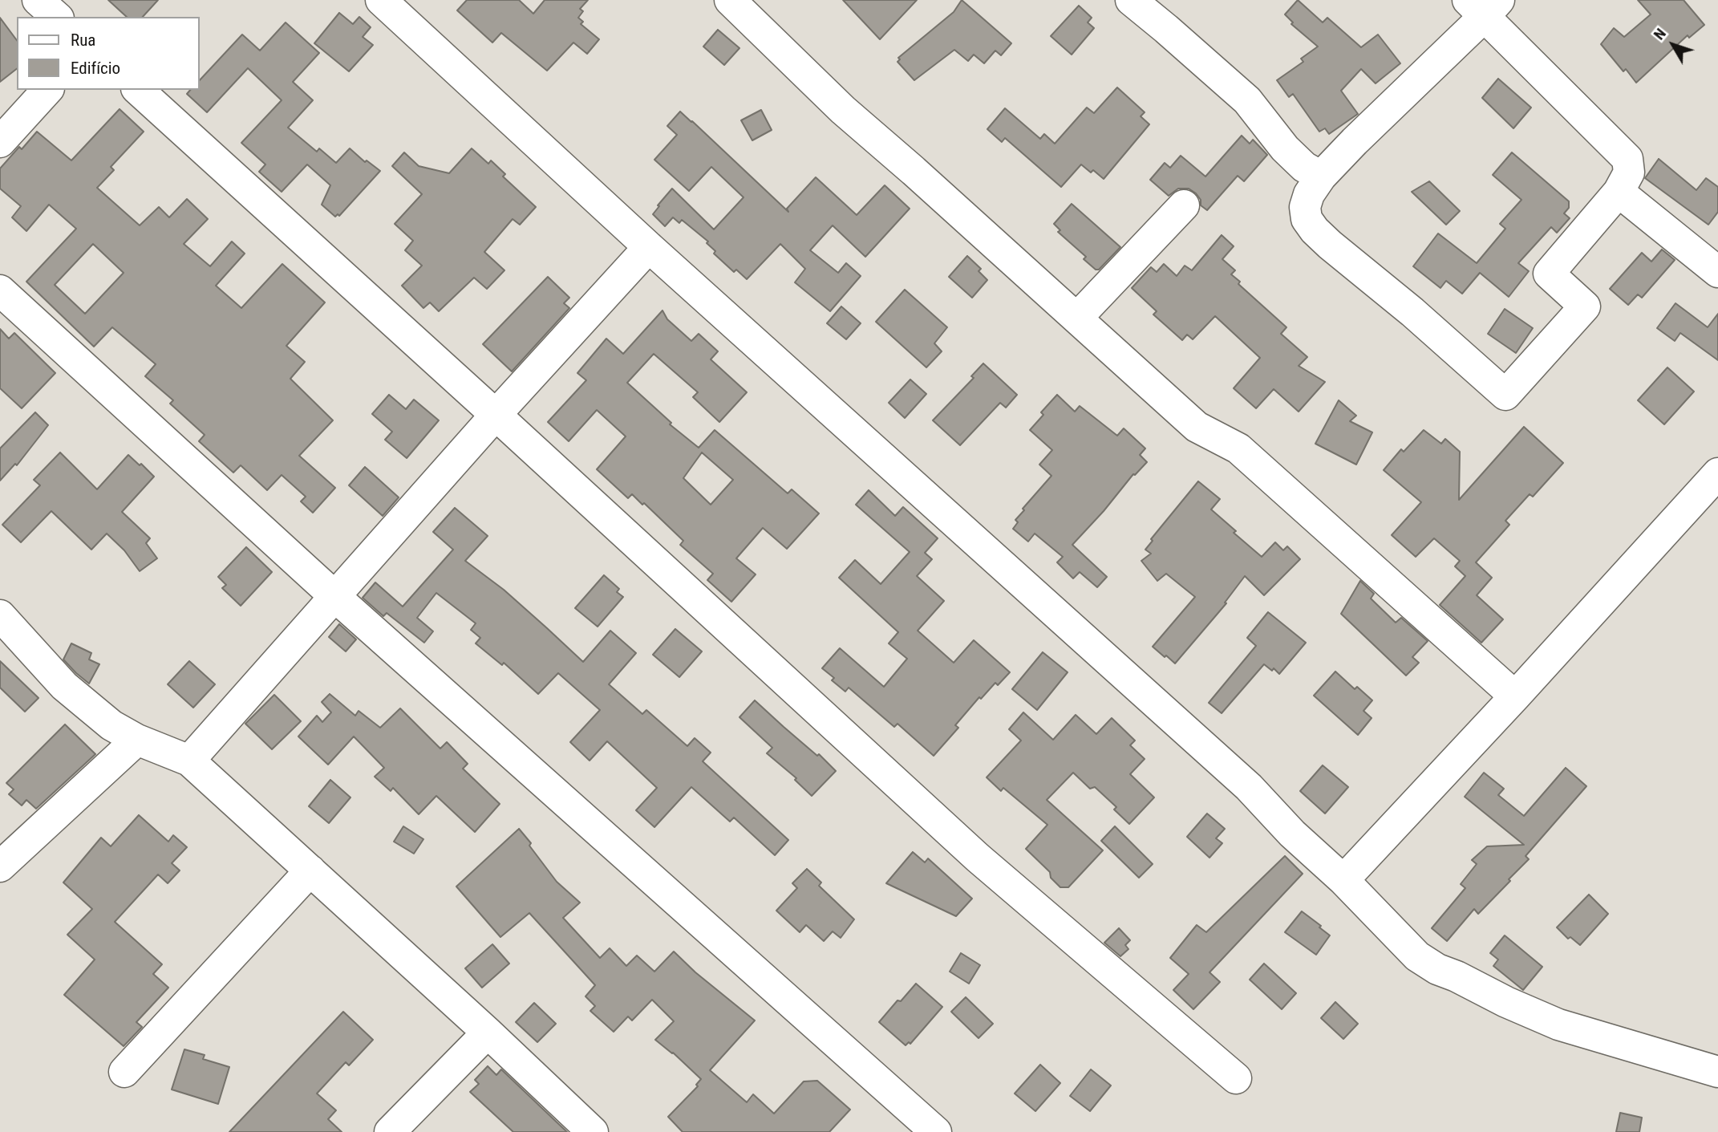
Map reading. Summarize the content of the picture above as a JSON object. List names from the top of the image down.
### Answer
{
  "legend": ["Rua", "Edifício"],
  "north": "top left"
}
